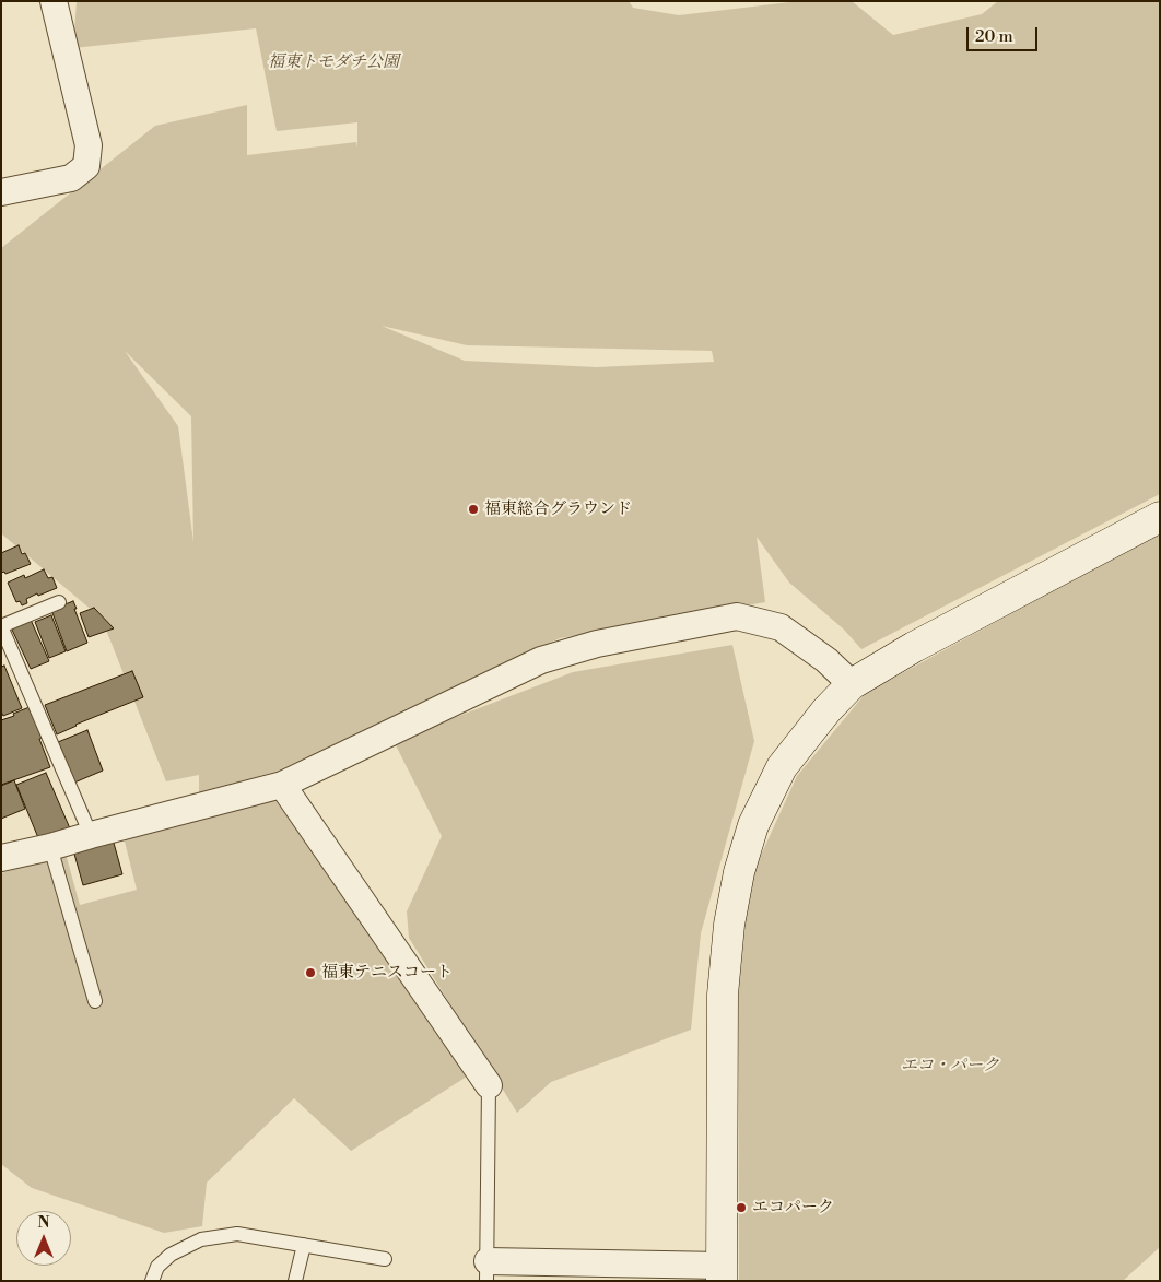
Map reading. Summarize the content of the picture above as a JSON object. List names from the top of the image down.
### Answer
{
  "parks": ["福東トモダチ公園", "エコ・パーク"],
  "places": ["福東総合グラウンド", "福東テニスコート", "エコパーク"],
  "scale_bar": "20 m",
  "north": "top"
}
